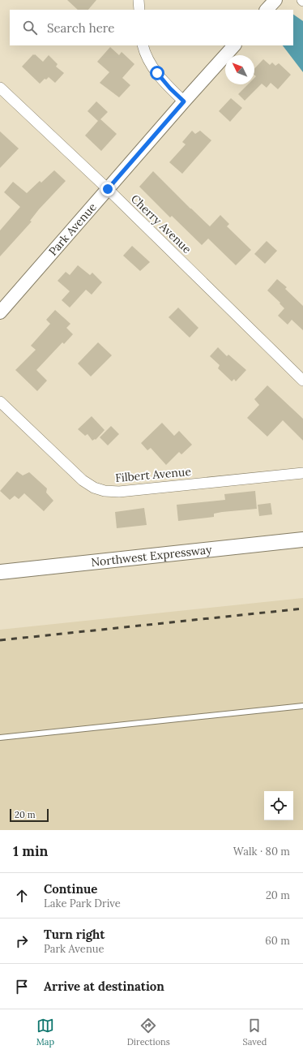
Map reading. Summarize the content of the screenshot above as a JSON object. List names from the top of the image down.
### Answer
{
  "streets": {
    "main road": ["Northwest Expressway"],
    "street": ["Cherry Avenue", "Park Avenue", "Filbert Avenue"]
  },
  "crossings": [
    ["Cherry Avenue", "Park Avenue"]
  ],
  "scale_bar": "20 m",
  "north": "top left",
  "page": {
    "search": "Search here",
    "scale": "20 m",
    "heading": ["1 min", "Walk · 80 m"],
    "list": [
      ["Continue", "Lake Park Drive", "20 m"],
      ["Turn right", "Park Avenue", "60 m"],
      "Arrive at destination"
    ],
    "nav": ["Map", "Directions", "Saved"]
  }
}
